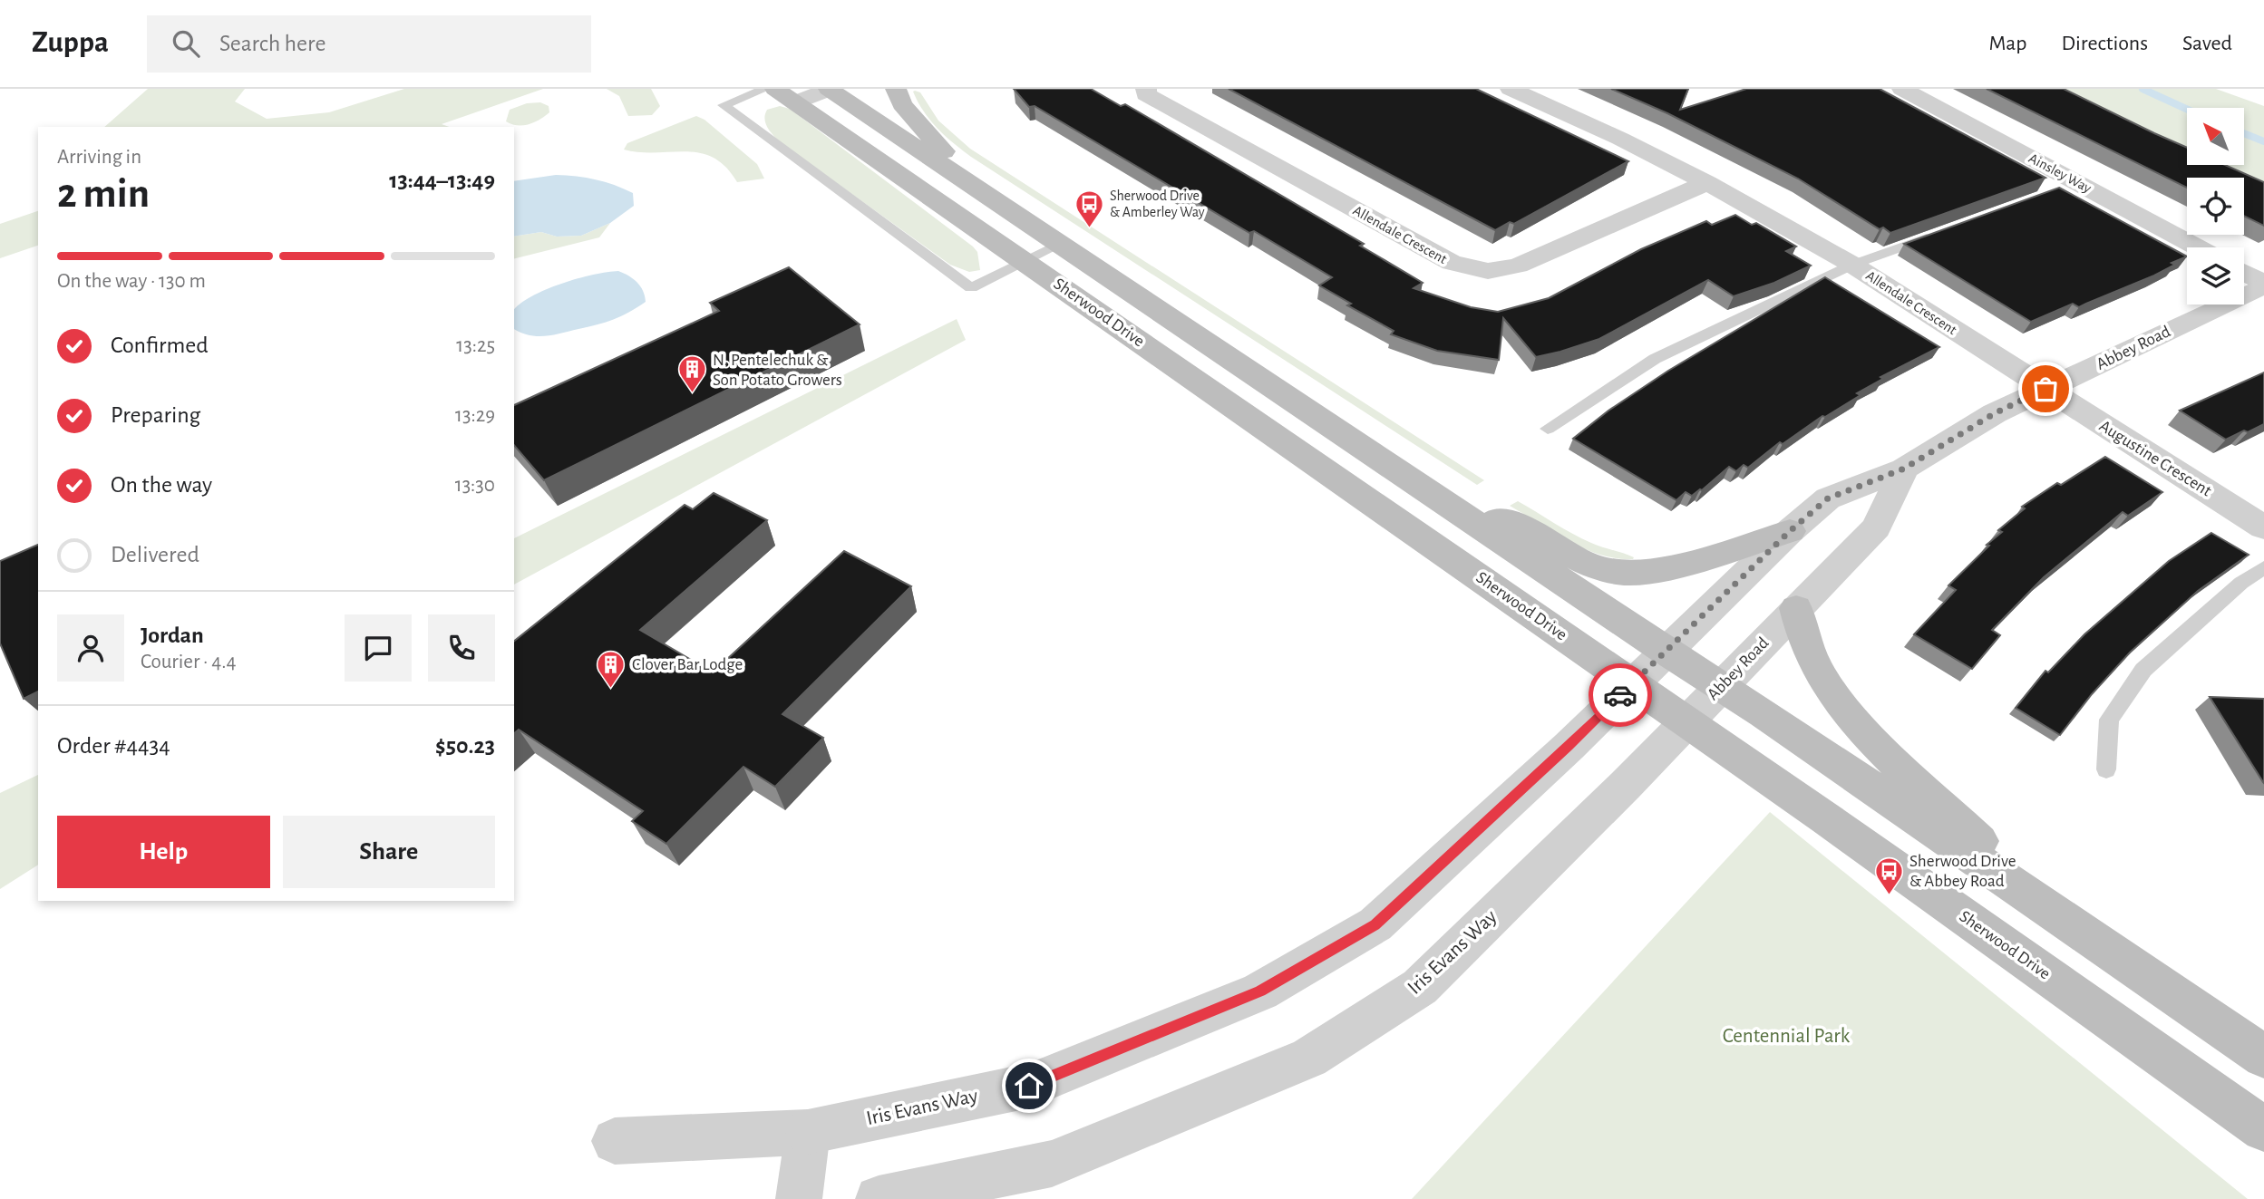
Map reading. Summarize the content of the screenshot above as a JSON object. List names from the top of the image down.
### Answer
{
  "streets": {
    "main road": ["Sherwood Drive"],
    "street": [
      "Ainsley Way",
      "Allendale Crescent",
      "Abbey Road",
      "Augustine Crescent",
      "Iris Evans Way"
    ]
  },
  "crossings": [
    ["Allendale Crescent", "Abbey Road"],
    ["Allendale Crescent", "Augustine Crescent"],
    ["Sherwood Drive", "Abbey Road"],
    ["Sherwood Drive", "Iris Evans Way"],
    ["Abbey Road", "Augustine Crescent"],
    ["Abbey Road", "Iris Evans Way"]
  ],
  "parks": ["Centennial Park"],
  "places": {
    "bus stop": ["Sherwood Drive & Amberley Way", "Sherwood Drive & Abbey Road"],
    "building": ["N. Pentelechuk & Son Potato Growers", "Clover Bar Lodge"]
  },
  "north": "top left",
  "page": {
    "header": "Zuppa",
    "search": "Search here",
    "nav": ["Map", "Directions", "Saved"],
    "heading": ["2 min", "Arriving in", "13:44–13:49"],
    "panel": [
      "Jordan",
      "Courier · 4.4",
      "Order #4434",
      "$50.23"
    ],
    "bar": "On the way · 130 m",
    "list": [
      ["Confirmed", "13:25"],
      ["Preparing", "13:29"],
      ["On the way", "13:30"],
      "Delivered"
    ],
    "buttons": ["Help", "Share"]
  }
}
